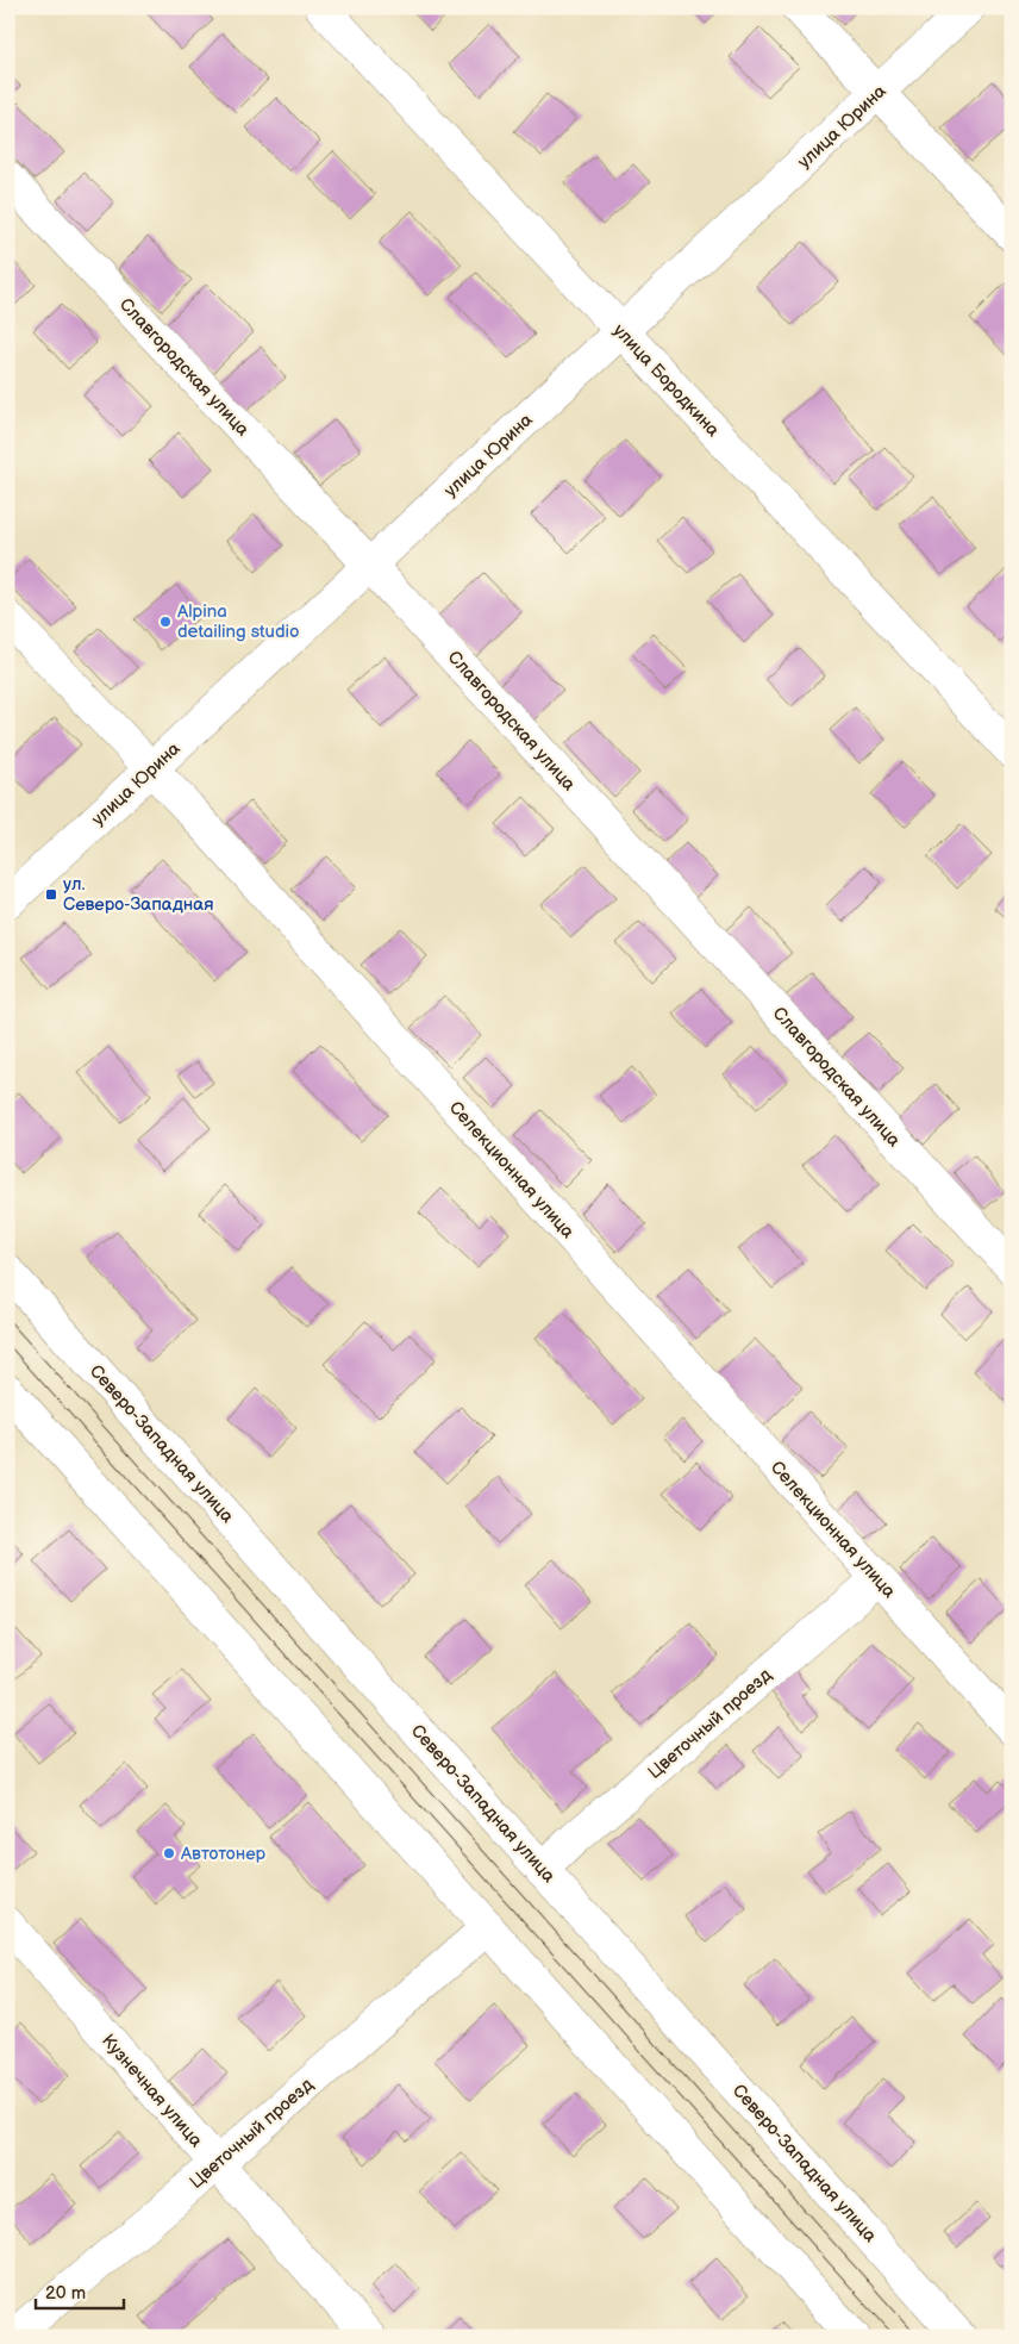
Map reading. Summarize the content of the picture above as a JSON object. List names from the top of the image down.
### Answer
{
  "streets": {
    "street": [
      "улица Юрина",
      "Славгородская улица",
      "улица Бородкина",
      "Селекционная улица",
      "Северо-Западная улица",
      "Цветочный проезд",
      "Кузнечная улица"
    ]
  },
  "crossings": [
    ["улица Юрина", "Славгородская улица"],
    ["улица Юрина", "улица Бородкина"],
    ["улица Юрина", "Селекционная улица"],
    ["Селекционная улица", "Цветочный проезд"],
    ["Северо-Западная улица", "Цветочный проезд"],
    ["Цветочный проезд", "Кузнечная улица"]
  ],
  "places": {
    "other": ["Alpina detailing studio", "Автотонер"],
    "transit": ["ул. Северо-Западная"]
  },
  "scale_bar": "20 m"
}
